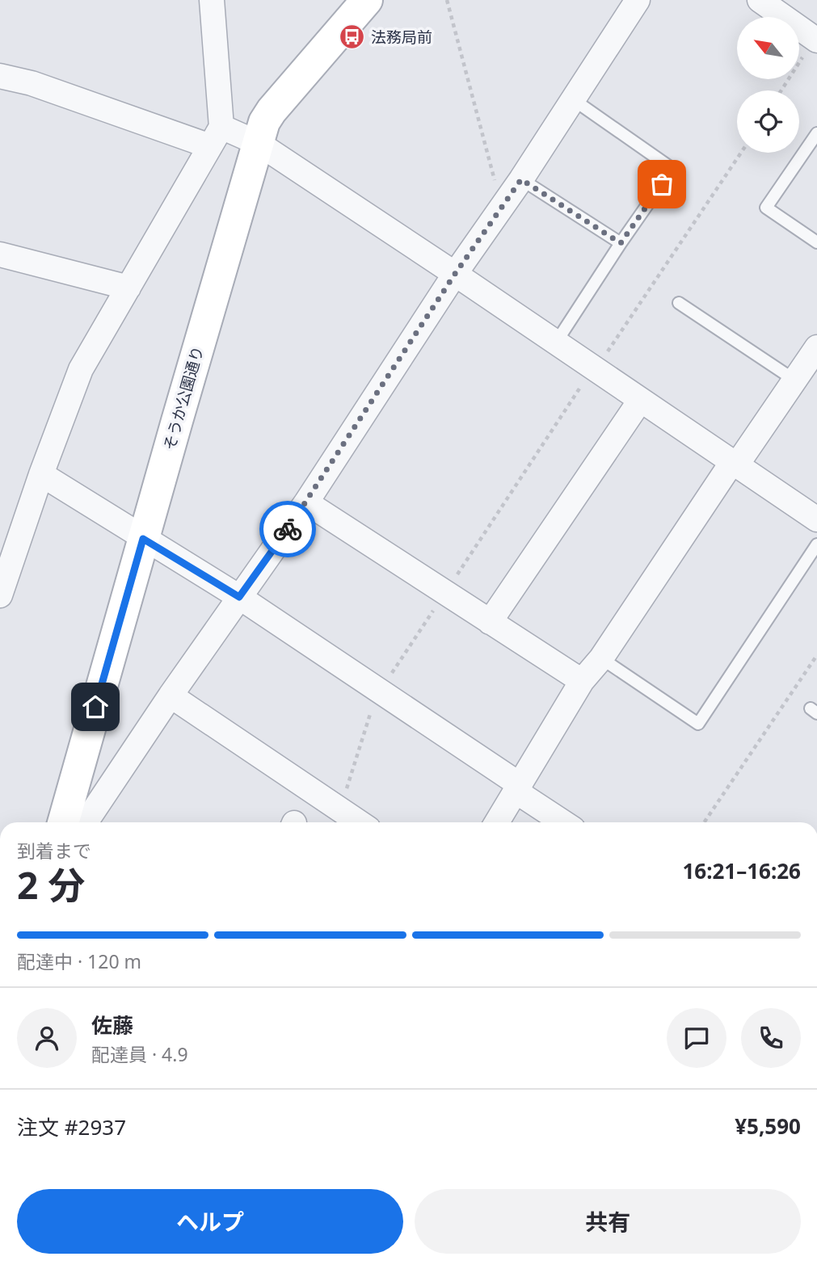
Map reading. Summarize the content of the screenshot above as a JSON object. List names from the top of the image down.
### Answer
{
  "streets": {
    "street": ["そうか公園通り"]
  },
  "places": {
    "bus stop": ["法務局前"]
  },
  "north": "top left",
  "page": {
    "heading": ["2 分", "到着まで", "16:21–16:26"],
    "panel": [
      "佐藤",
      "配達員 · 4.9",
      "注文 #2937",
      "¥5,590"
    ],
    "bar": "配達中 · 120 m",
    "buttons": ["ヘルプ", "共有"]
  }
}
